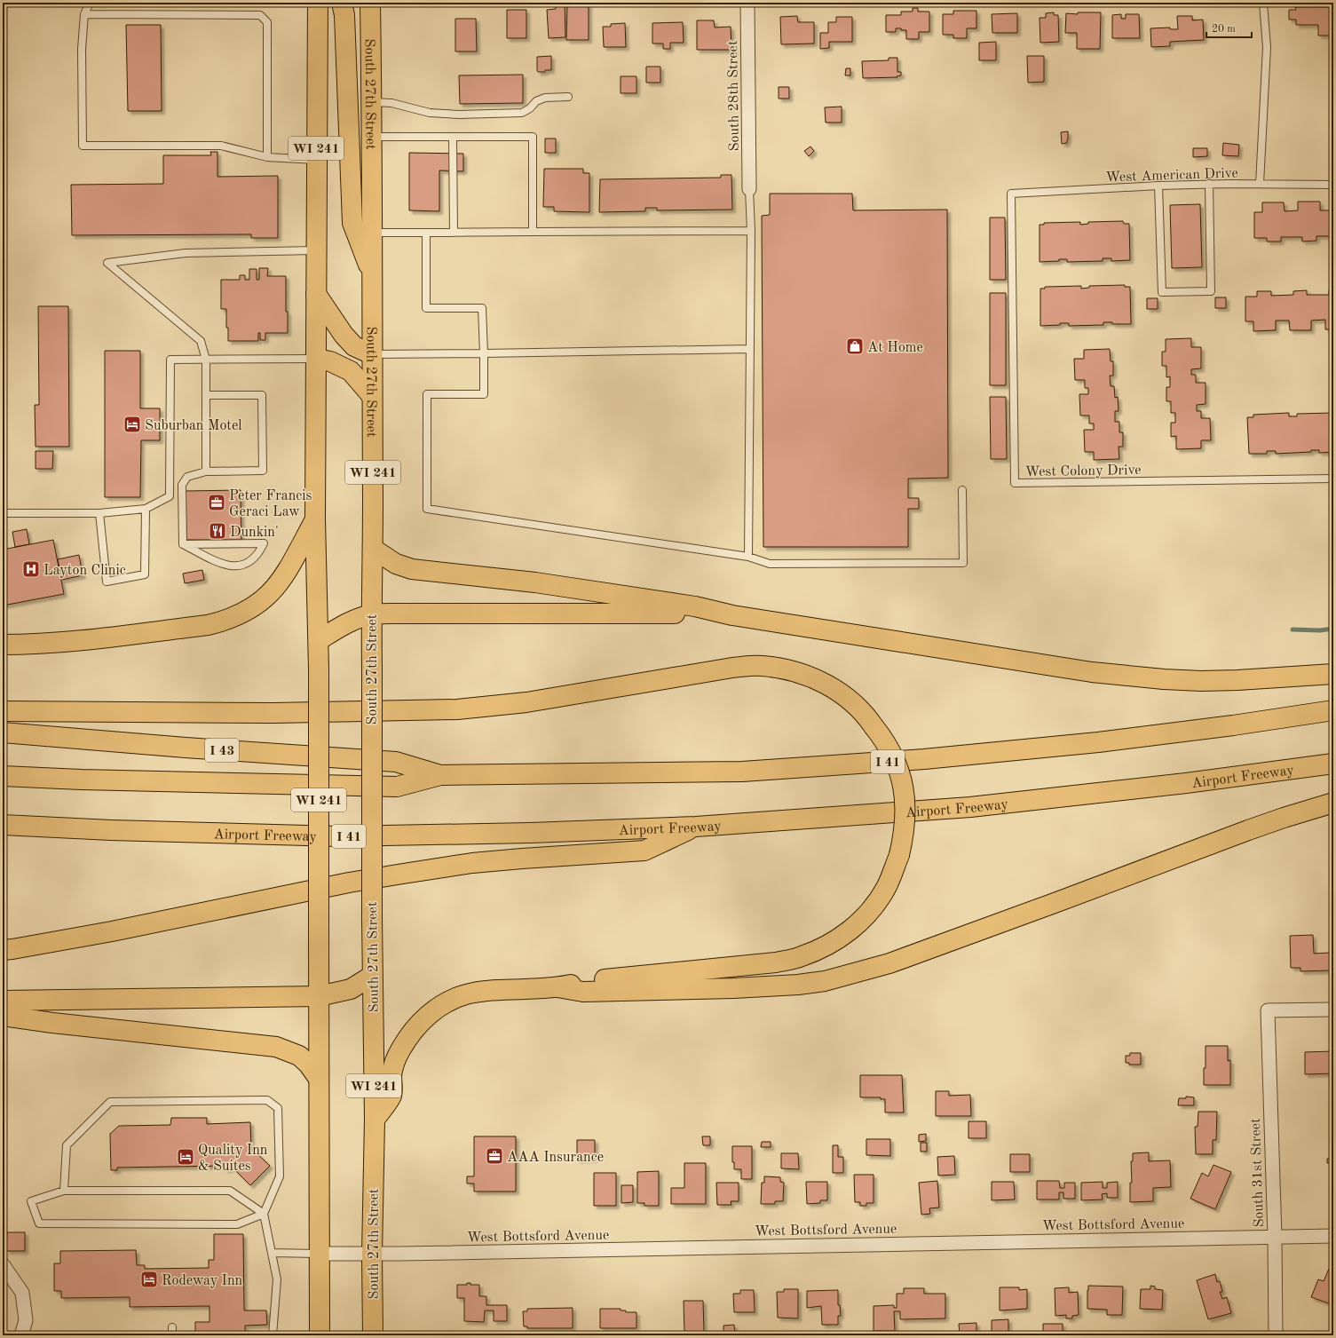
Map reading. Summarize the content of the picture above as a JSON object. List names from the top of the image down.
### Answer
{
  "streets": {
    "main road": [
      "South 27th Street",
      "WI 241",
      "I 43",
      "I 41",
      "Airport Freeway"
    ],
    "street": ["South 28th Street", "South 31st Street", "West Bottsford Avenue"],
    "lane": ["West American Drive", "West Colony Drive"]
  },
  "crossings": [
    ["South 27th Street", "West Bottsford Avenue"],
    ["WI 241", "West Bottsford Avenue"],
    ["West American Drive", "West Colony Drive"],
    ["I 43", "I 41"],
    ["South 31st Street", "West Bottsford Avenue"]
  ],
  "places": {
    "shop": ["At Home"],
    "hotel": ["Suburban Motel", "Quality Inn & Suites", "Rodeway Inn"],
    "office": ["Peter Francis Geraci Law", "AAA Insurance"],
    "restaurant": ["Dunkin'"],
    "hospital": ["Layton Clinic"]
  },
  "scale_bar": "20 m"
}
